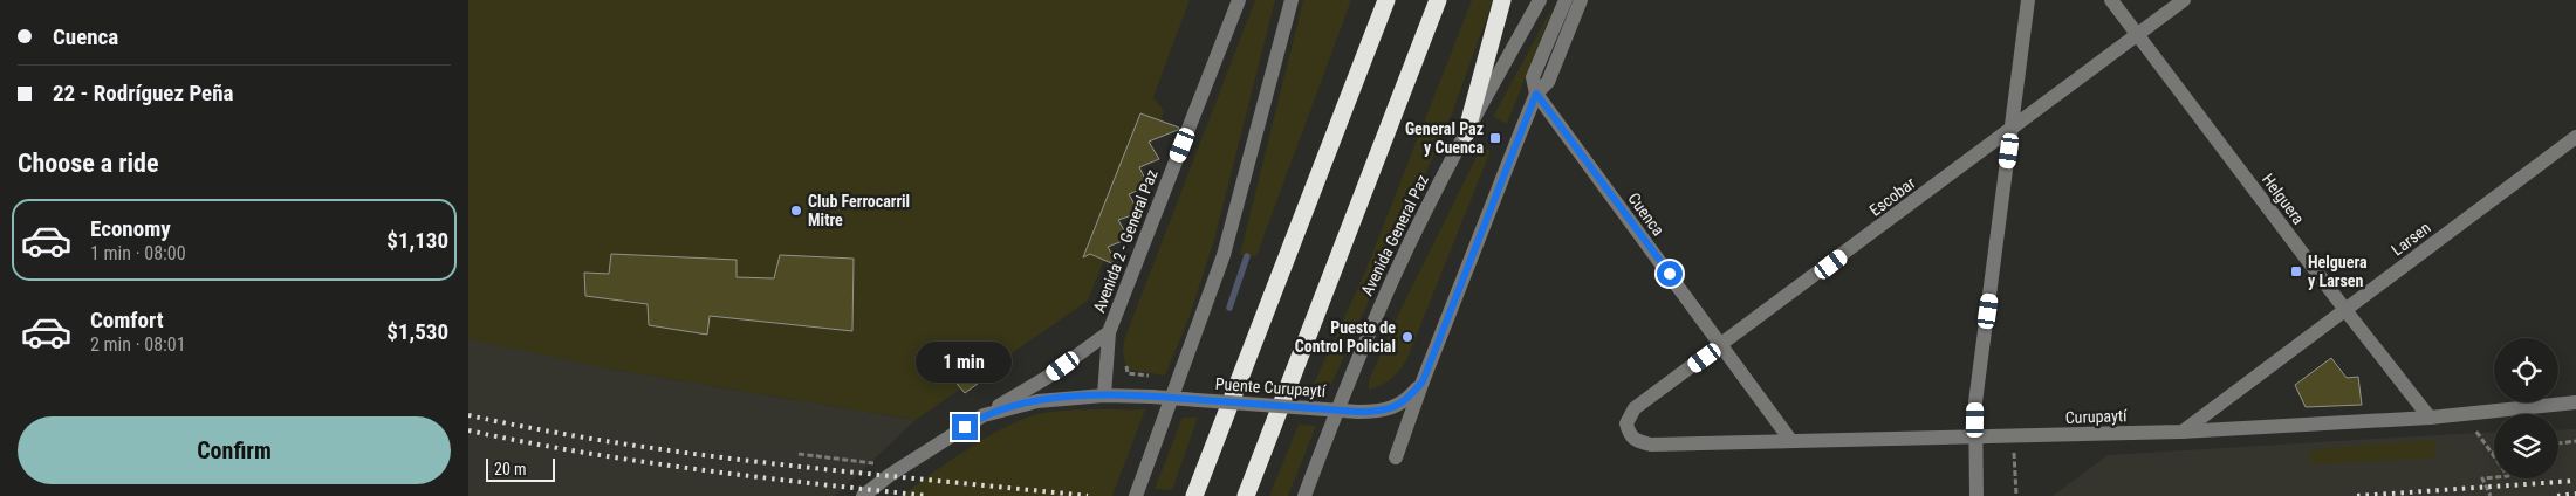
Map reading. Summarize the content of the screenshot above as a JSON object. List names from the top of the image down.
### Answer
{
  "streets": {
    "street": [
      "Escobar",
      "Helguera",
      "Cuenca",
      "Avenida General Paz",
      "Larsen",
      "Avenida 2 - General Paz",
      "Puente Curupaytí",
      "Curupaytí"
    ]
  },
  "crossings": [
    ["Escobar", "Helguera"],
    ["Escobar", "Cuenca"],
    ["Escobar", "Curupaytí"],
    ["Helguera", "Larsen"],
    ["Helguera", "Curupaytí"],
    ["Cuenca", "Curupaytí"],
    ["Larsen", "Curupaytí"],
    ["Avenida 2 - General Paz", "Puente Curupaytí"]
  ],
  "places": {
    "transit": ["General Paz y Cuenca", "Helguera y Larsen"],
    "other": ["Club Ferrocarril Mitre", "Puesto de Control Policial"]
  },
  "scale_bar": "20 m",
  "page": {
    "banner": ["Cuenca", "22 - Rodríguez Peña"],
    "heading": "Choose a ride",
    "list": [
      {
        "name": "Economy",
        "note": "1 min · 08:00",
        "value": "$1,130"
      },
      {
        "name": "Comfort",
        "note": "2 min · 08:01",
        "value": "$1,530"
      }
    ],
    "bubble": "1 min",
    "buttons": "Confirm",
    "scale": "20 m"
  }
}
